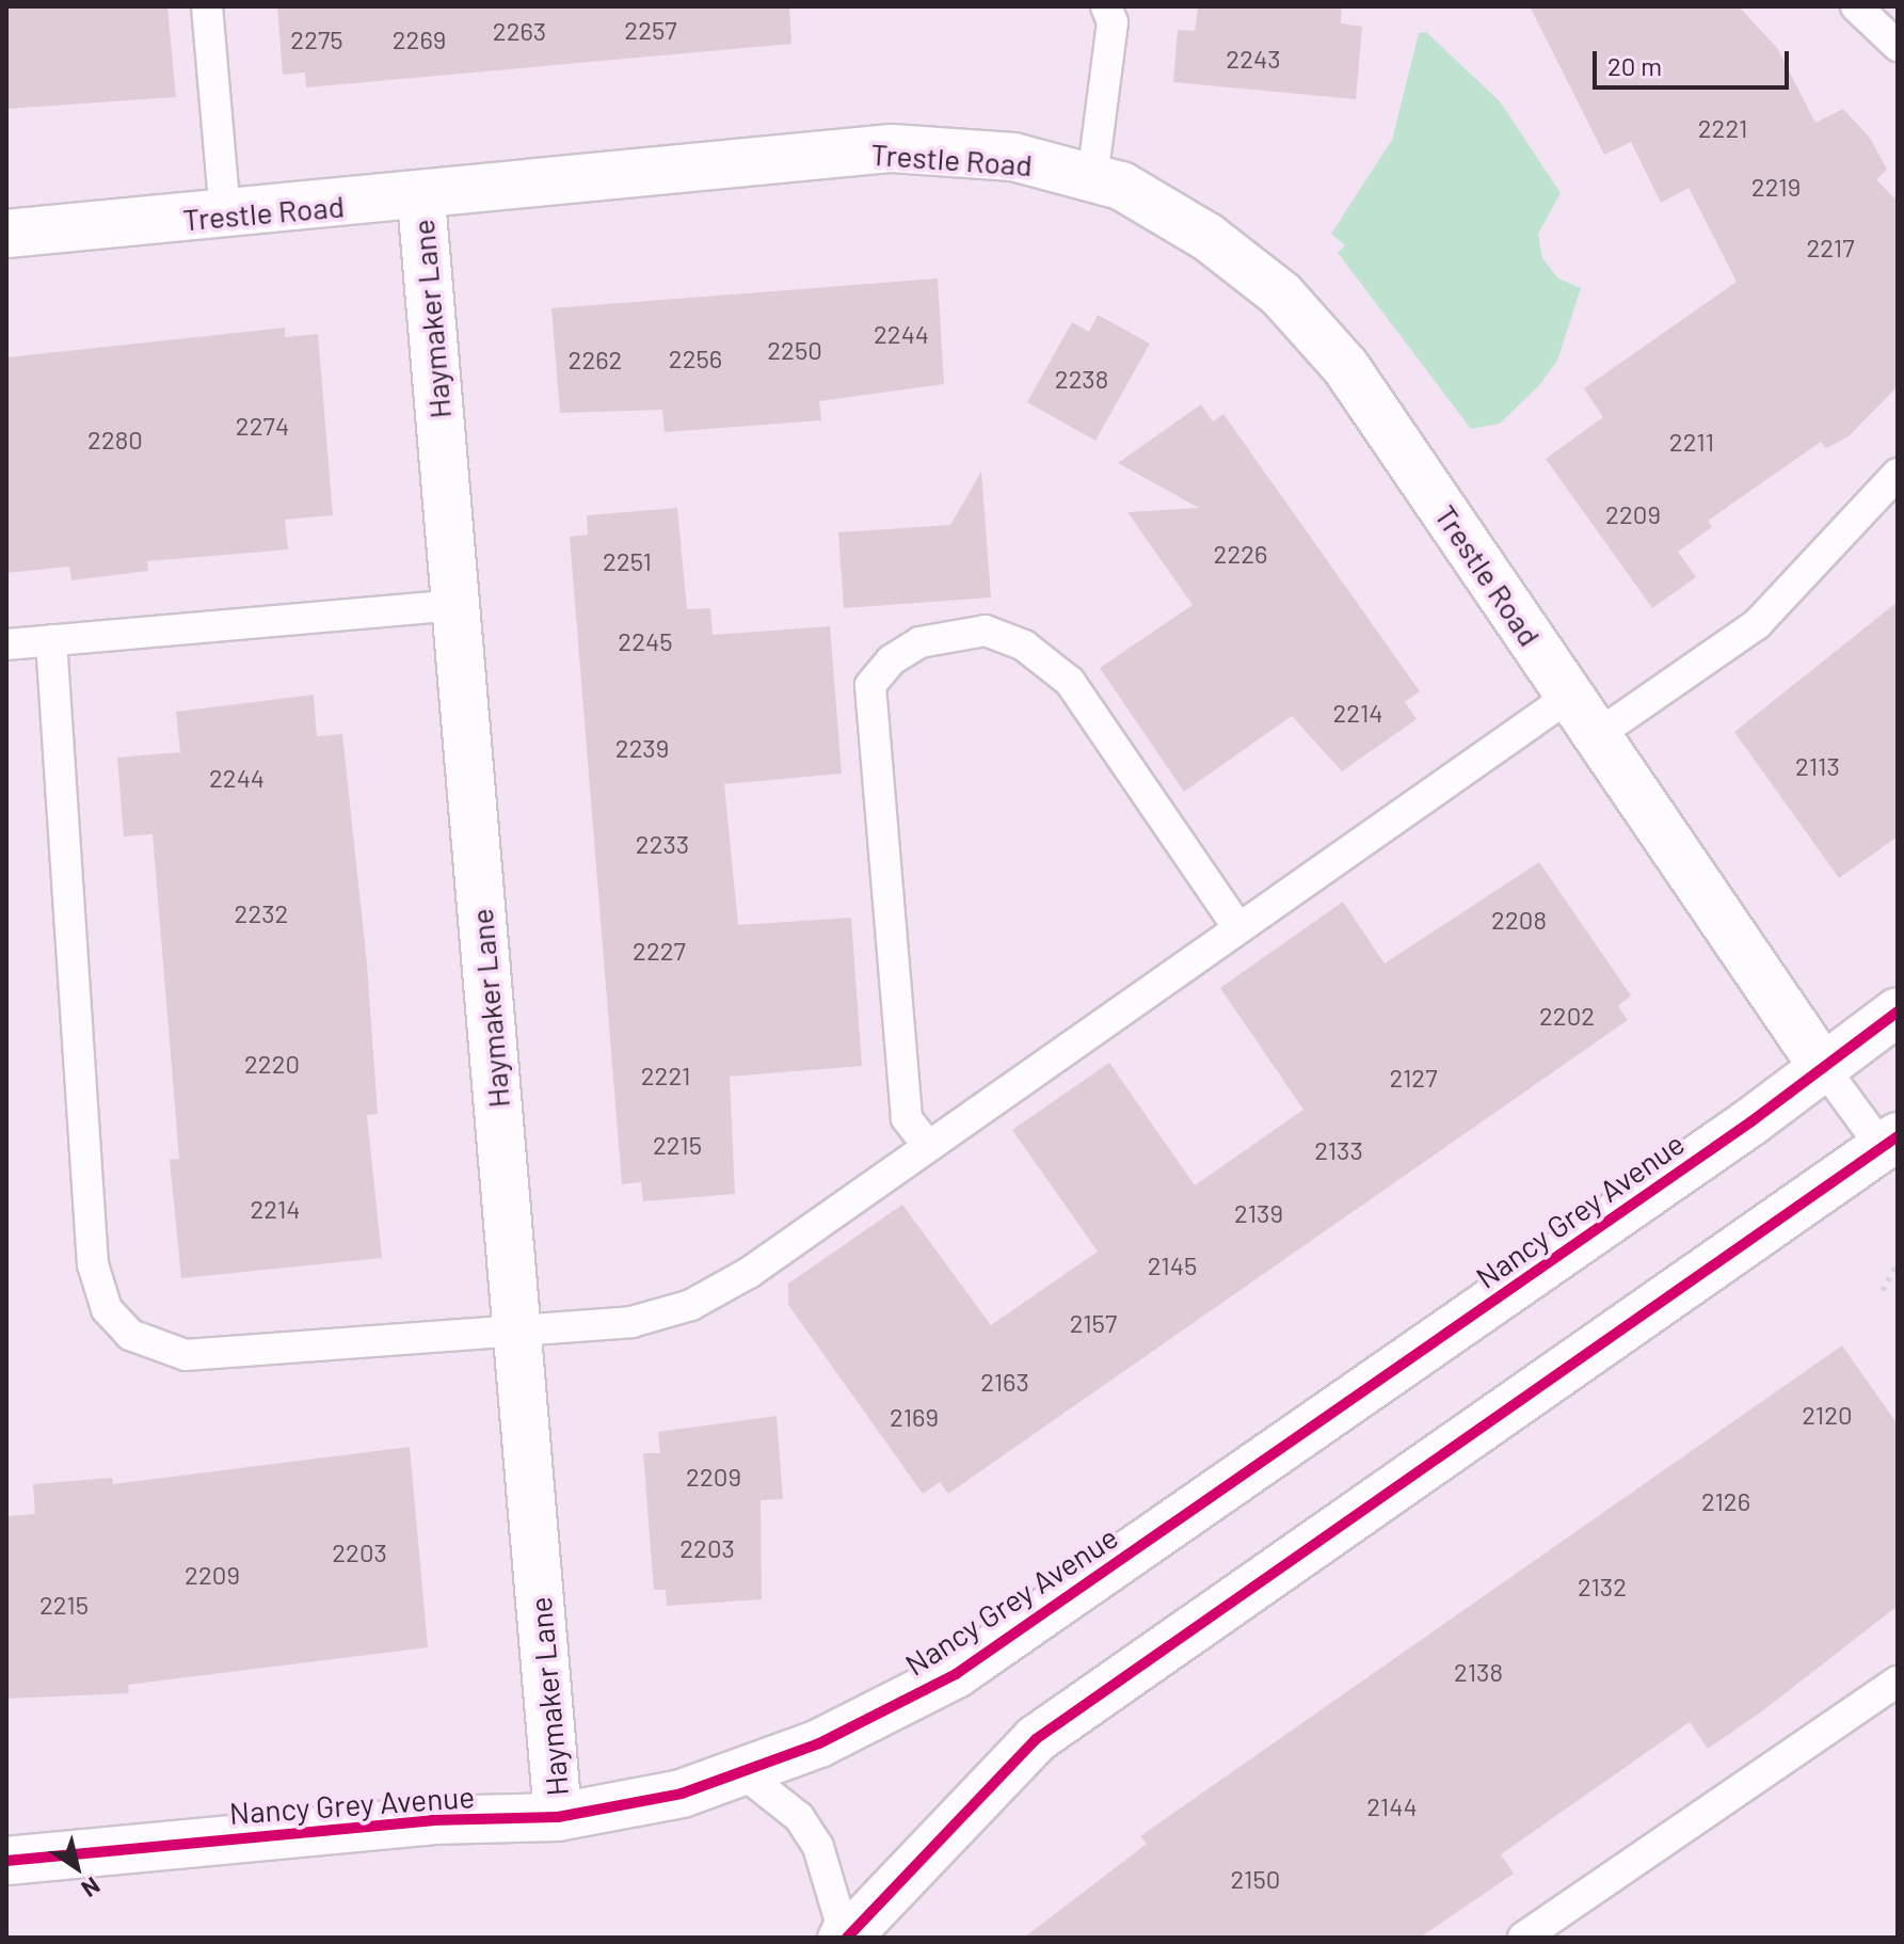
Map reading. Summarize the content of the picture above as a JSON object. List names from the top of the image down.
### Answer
{
  "streets": {
    "street": ["Trestle Road", "Haymaker Lane", "Nancy Grey Avenue"]
  },
  "crossings": [
    ["Trestle Road", "Haymaker Lane"],
    ["Trestle Road", "Nancy Grey Avenue"],
    ["Haymaker Lane", "Nancy Grey Avenue"]
  ],
  "house_numbers": [
    "2257",
    "2263",
    "2275",
    "2269",
    "2243",
    "2221",
    "2219",
    "2217",
    "2244",
    "2250",
    "2256",
    "2262",
    "2238",
    "2274",
    "2280",
    "2211",
    "2209",
    "2226",
    "2251",
    "2245",
    "2214",
    "2239",
    "2113",
    "2244",
    "2233",
    "2232",
    "2208",
    "2227",
    "2202",
    "2220",
    "2221",
    "2127",
    "2215",
    "2133",
    "2214",
    "2139",
    "2145",
    "2157",
    "2163",
    "2120",
    "2169",
    "2209",
    "2126",
    "2203",
    "2203",
    "2209",
    "2132",
    "2215",
    "2138",
    "2144",
    "2150"
  ],
  "scale_bar": "20 m",
  "north": "bottom right"
}
